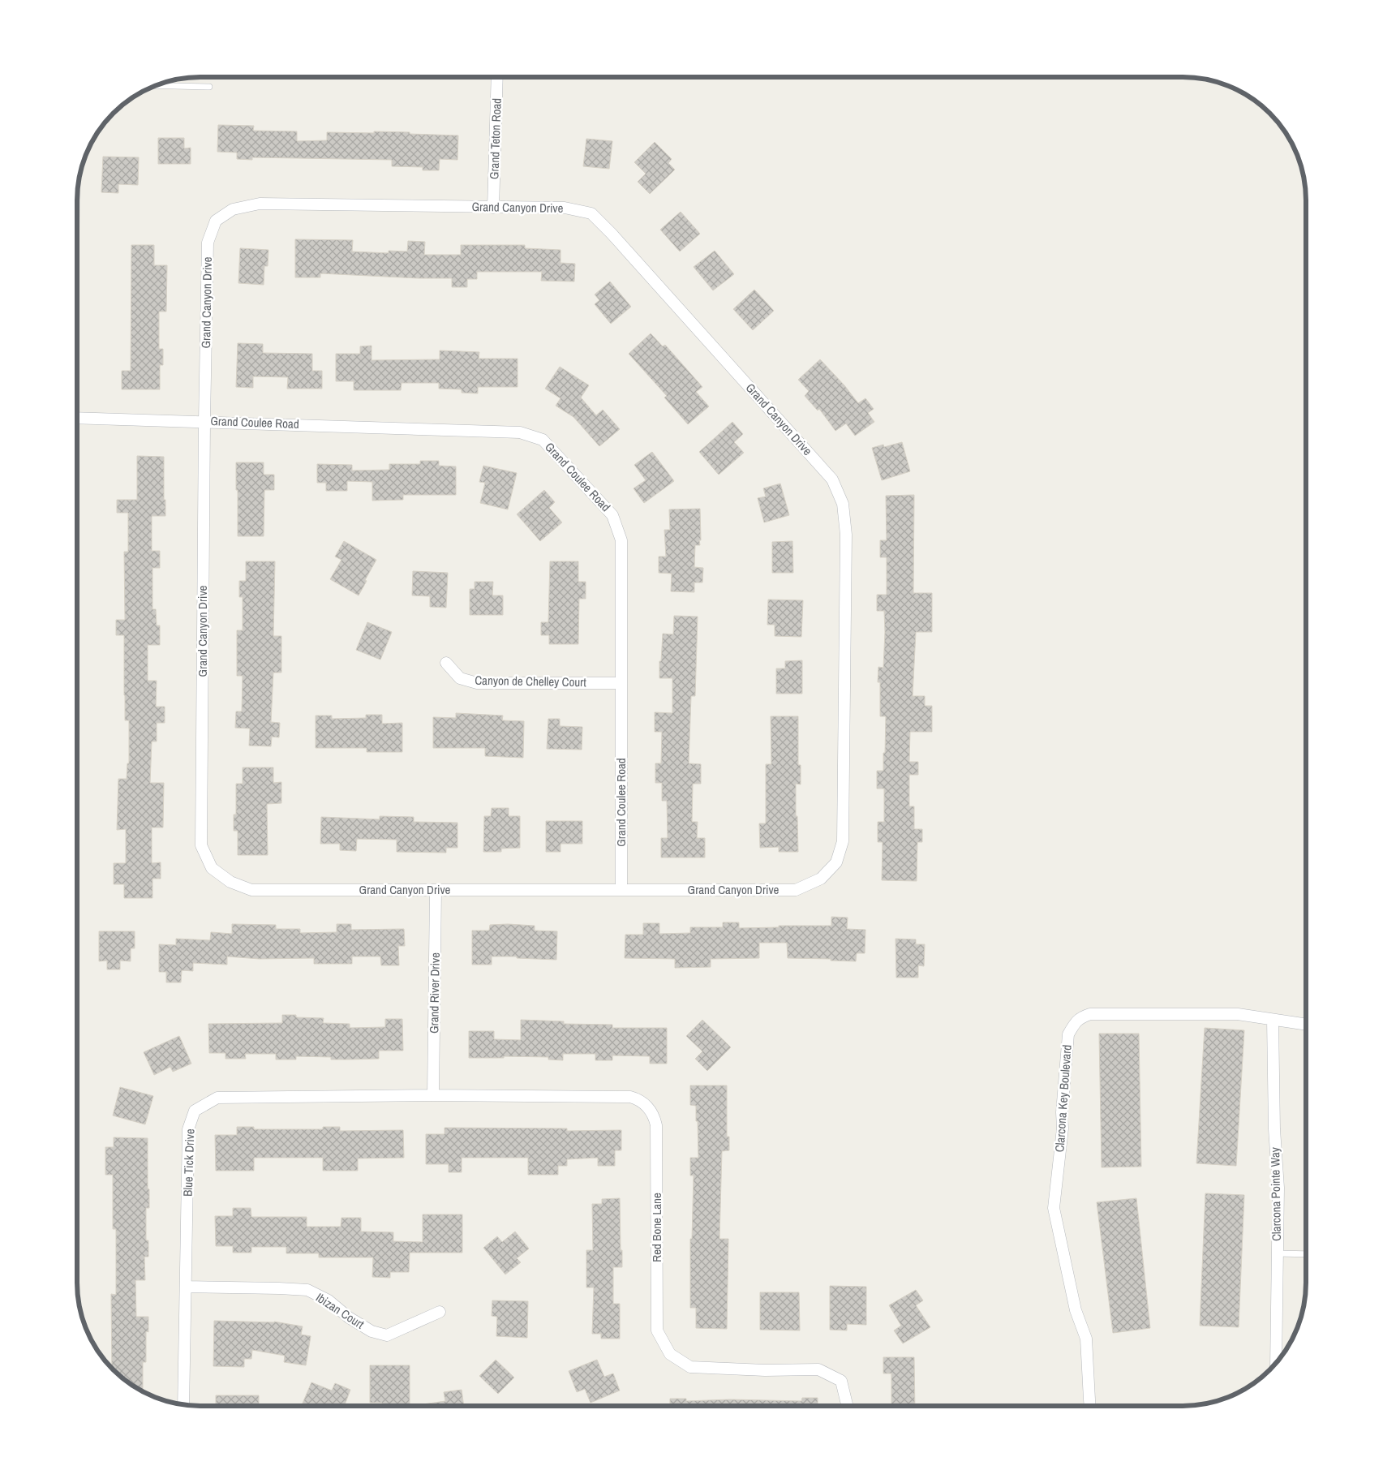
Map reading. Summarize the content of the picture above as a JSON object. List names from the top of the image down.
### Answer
{
  "streets": {
    "street": [
      "Grand Teton Road",
      "Grand Canyon Drive",
      "Grand Coulee Road",
      "Canyon de Chelley Court",
      "Grand River Drive",
      "Clarcona Key Boulevard",
      "Blue Tick Drive",
      "Clarcona Pointe Way",
      "Red Bone Lane",
      "Ibizan Court"
    ]
  },
  "crossings": [
    ["Grand Teton Road", "Grand Canyon Drive"],
    ["Grand Canyon Drive", "Grand Coulee Road"],
    ["Grand Canyon Drive", "Grand River Drive"],
    ["Grand Coulee Road", "Canyon de Chelley Court"],
    ["Grand River Drive", "Blue Tick Drive"],
    ["Grand River Drive", "Red Bone Lane"],
    ["Clarcona Key Boulevard", "Clarcona Pointe Way"],
    ["Blue Tick Drive", "Red Bone Lane"],
    ["Blue Tick Drive", "Ibizan Court"]
  ]
}
